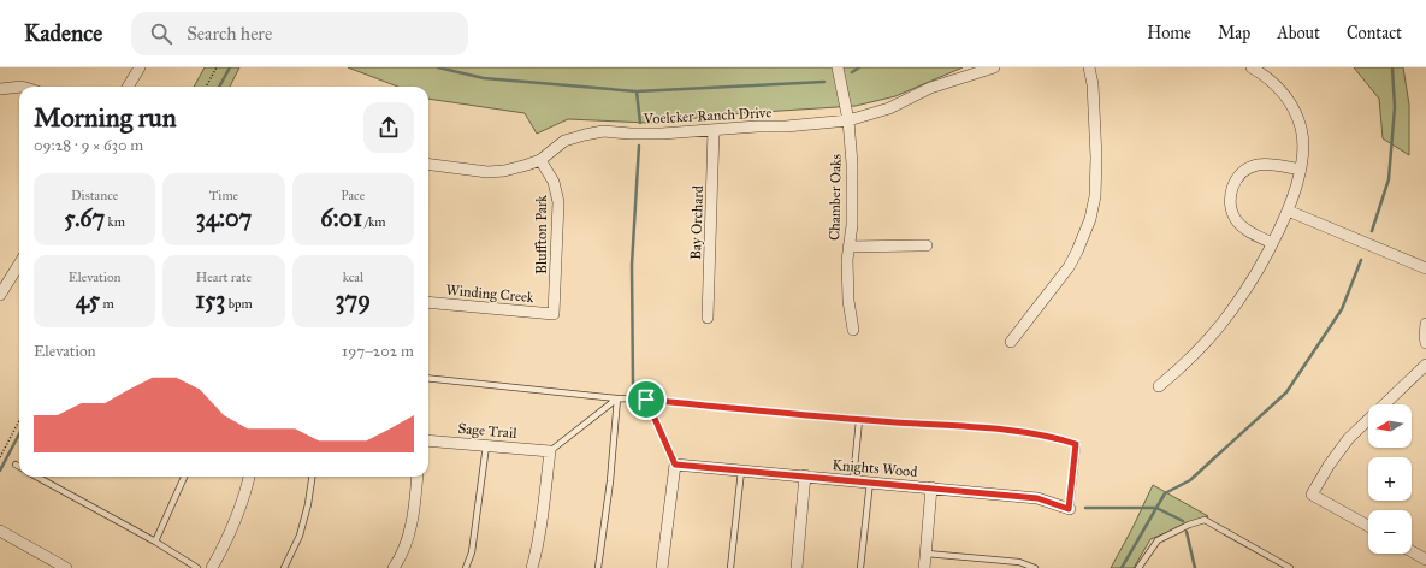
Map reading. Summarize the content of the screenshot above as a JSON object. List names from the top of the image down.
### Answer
{
  "streets": {
    "street": [
      "Voelcker Ranch Drive",
      "Chamber Oaks",
      "Bay Orchard",
      "Bluffton Park",
      "Winding Creek",
      "Sage Trail",
      "Knights Wood"
    ]
  },
  "crossings": [
    ["Voelcker Ranch Drive", "Chamber Oaks"],
    ["Voelcker Ranch Drive", "Bay Orchard"],
    ["Voelcker Ranch Drive", "Bluffton Park"],
    ["Bluffton Park", "Winding Creek"]
  ],
  "north": "left",
  "page": {
    "header": "Kadence",
    "search": "Search here",
    "nav": [
      "Home",
      "Map",
      "About",
      "Contact"
    ],
    "heading": ["Morning run", "09:28 · 9 × 630 m"],
    "stats": [
      ["Distance", "5.67 km"],
      ["Time", "34:07"],
      ["Pace", "6:01 /km"],
      ["Elevation", "45 m"],
      ["Heart rate", "153 bpm"],
      ["kcal", "379"]
    ],
    "chart": ["Elevation", "197–202 m"],
    "map_buttons": ["+", "−"]
  }
}
